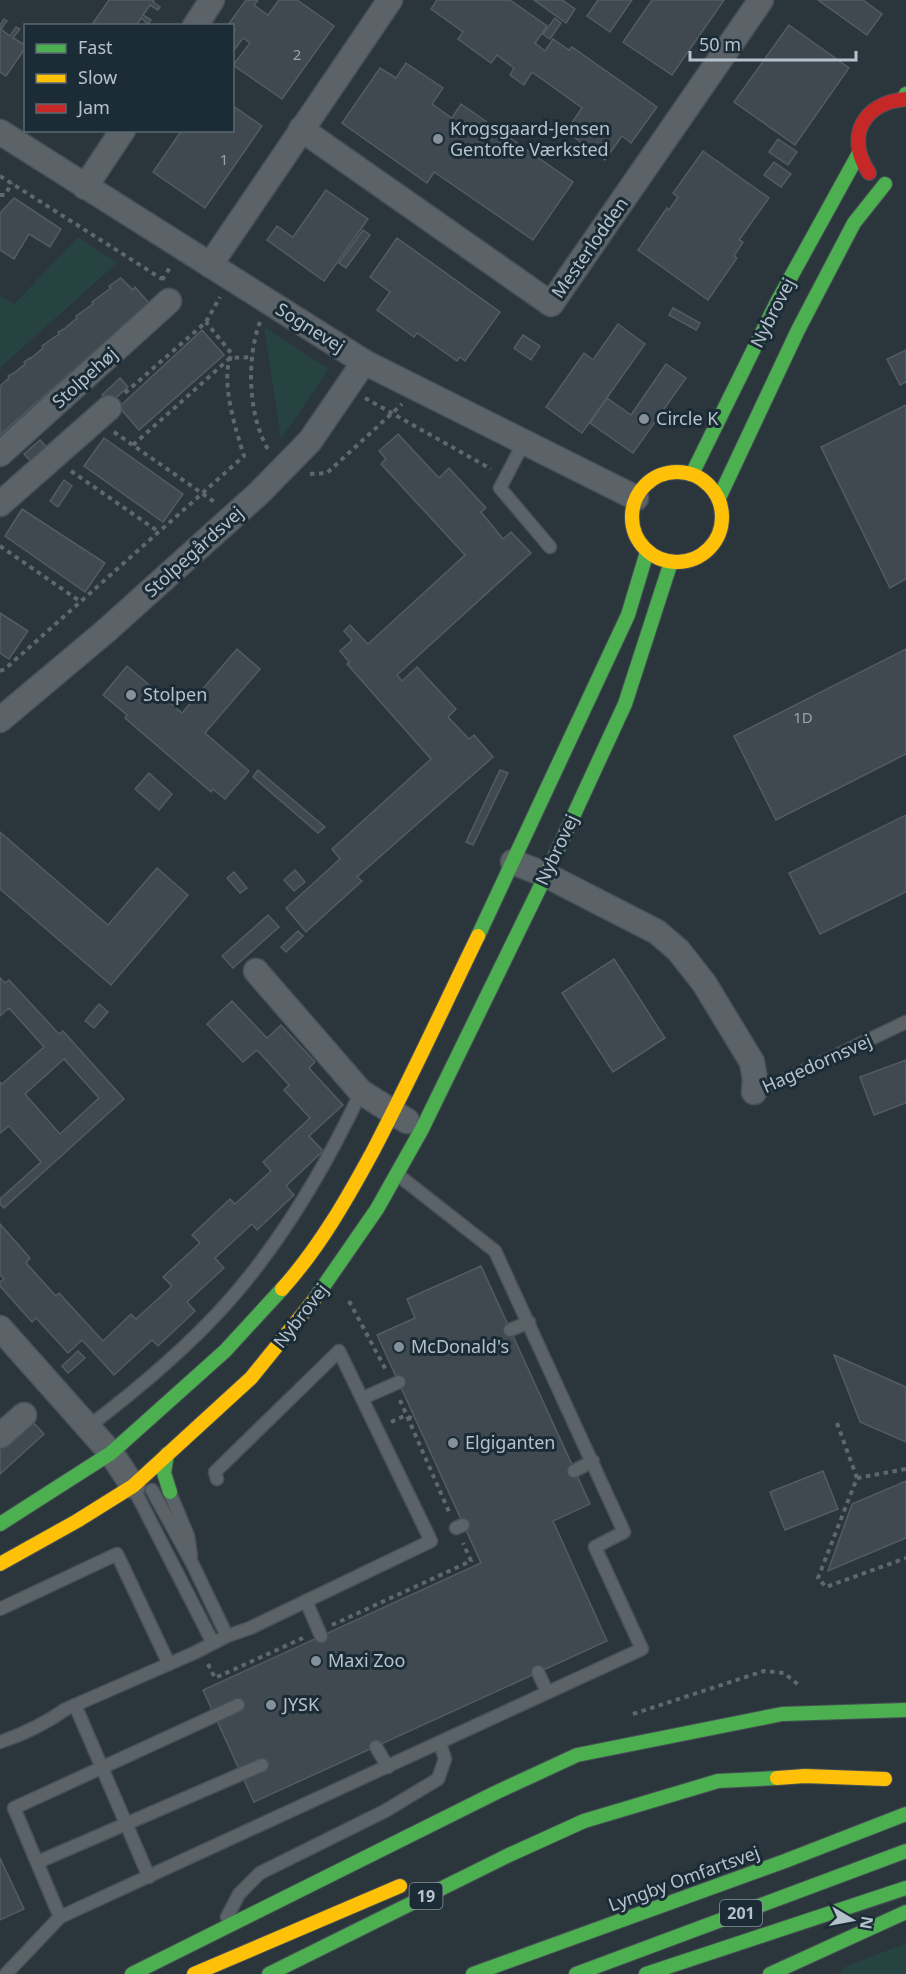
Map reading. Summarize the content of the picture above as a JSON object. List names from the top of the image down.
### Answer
{
  "streets": {
    "main road": [
      "Nybrovej",
      "Lyngby Omfartsvej",
      "19",
      "201"
    ],
    "street": [
      "Mesterlodden",
      "Sognevej",
      "Stolpehøj",
      "Stolpegårdsvej",
      "Hagedornsvej"
    ]
  },
  "crossings": [
    ["Nybrovej", "Sognevej"],
    ["Nybrovej", "Hagedornsvej"],
    ["Sognevej", "Stolpegårdsvej"]
  ],
  "places": [
    "Krogsgaard-Jensen Gentofte Værksted",
    "Circle K",
    "Stolpen",
    "McDonald's",
    "Elgiganten",
    "Maxi Zoo",
    "JYSK"
  ],
  "house_numbers": ["2", "1", "1D"],
  "legend": ["Fast", "Slow", "Jam"],
  "scale_bar": "50 m",
  "north": "right"
}
